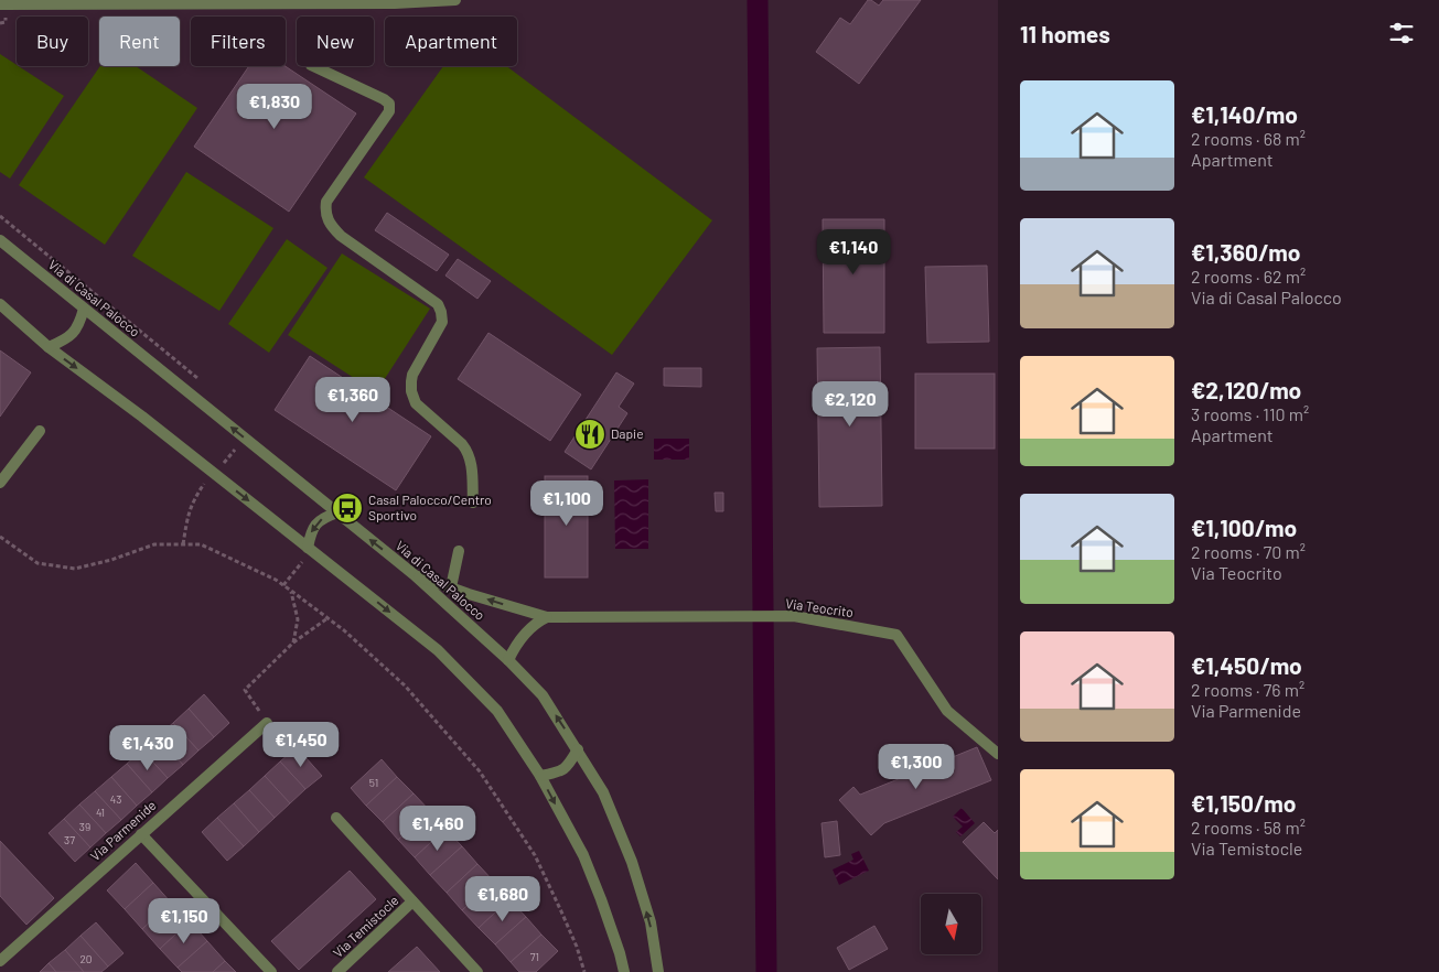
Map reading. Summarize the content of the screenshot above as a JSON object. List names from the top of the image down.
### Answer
{
  "streets": {
    "street": [
      "Via di Casal Palocco",
      "Via Teocrito",
      "Via Parmenide",
      "Via Temistocle"
    ]
  },
  "crossings": [
    ["Via di Casal Palocco", "Via Teocrito"]
  ],
  "places": {
    "restaurant": ["Dapie"],
    "bus stop": ["Casal Palocco/Centro Sportivo"]
  },
  "house_numbers": [
    "51",
    "43",
    "41",
    "39",
    "37",
    "71",
    "20"
  ],
  "north": "bottom",
  "page": {
    "heading": "11 homes",
    "chip": [
      "Buy",
      "Rent",
      "Filters",
      "New",
      "Apartment"
    ],
    "list": [
      {
        "name": "€1,140/mo",
        "note": "2 rooms · 68 m² · Apartment"
      },
      {
        "name": "€1,360/mo",
        "note": "2 rooms · 62 m² · Via di Casal Palocco"
      },
      {
        "name": "€2,120/mo",
        "note": "3 rooms · 110 m² · Apartment"
      },
      {
        "name": "€1,100/mo",
        "note": "2 rooms · 70 m² · Via Teocrito"
      },
      {
        "name": "€1,450/mo",
        "note": "2 rooms · 76 m² · Via Parmenide"
      },
      {
        "name": "€1,150/mo",
        "note": "2 rooms · 58 m² · Via Temistocle"
      }
    ],
    "price": [
      "€1,830",
      "€1,140",
      "€1,360",
      "€2,120",
      "€1,100",
      "€1,450",
      "€1,430",
      "€1,300",
      "€1,460",
      "€1,680",
      "€1,150"
    ]
  }
}
